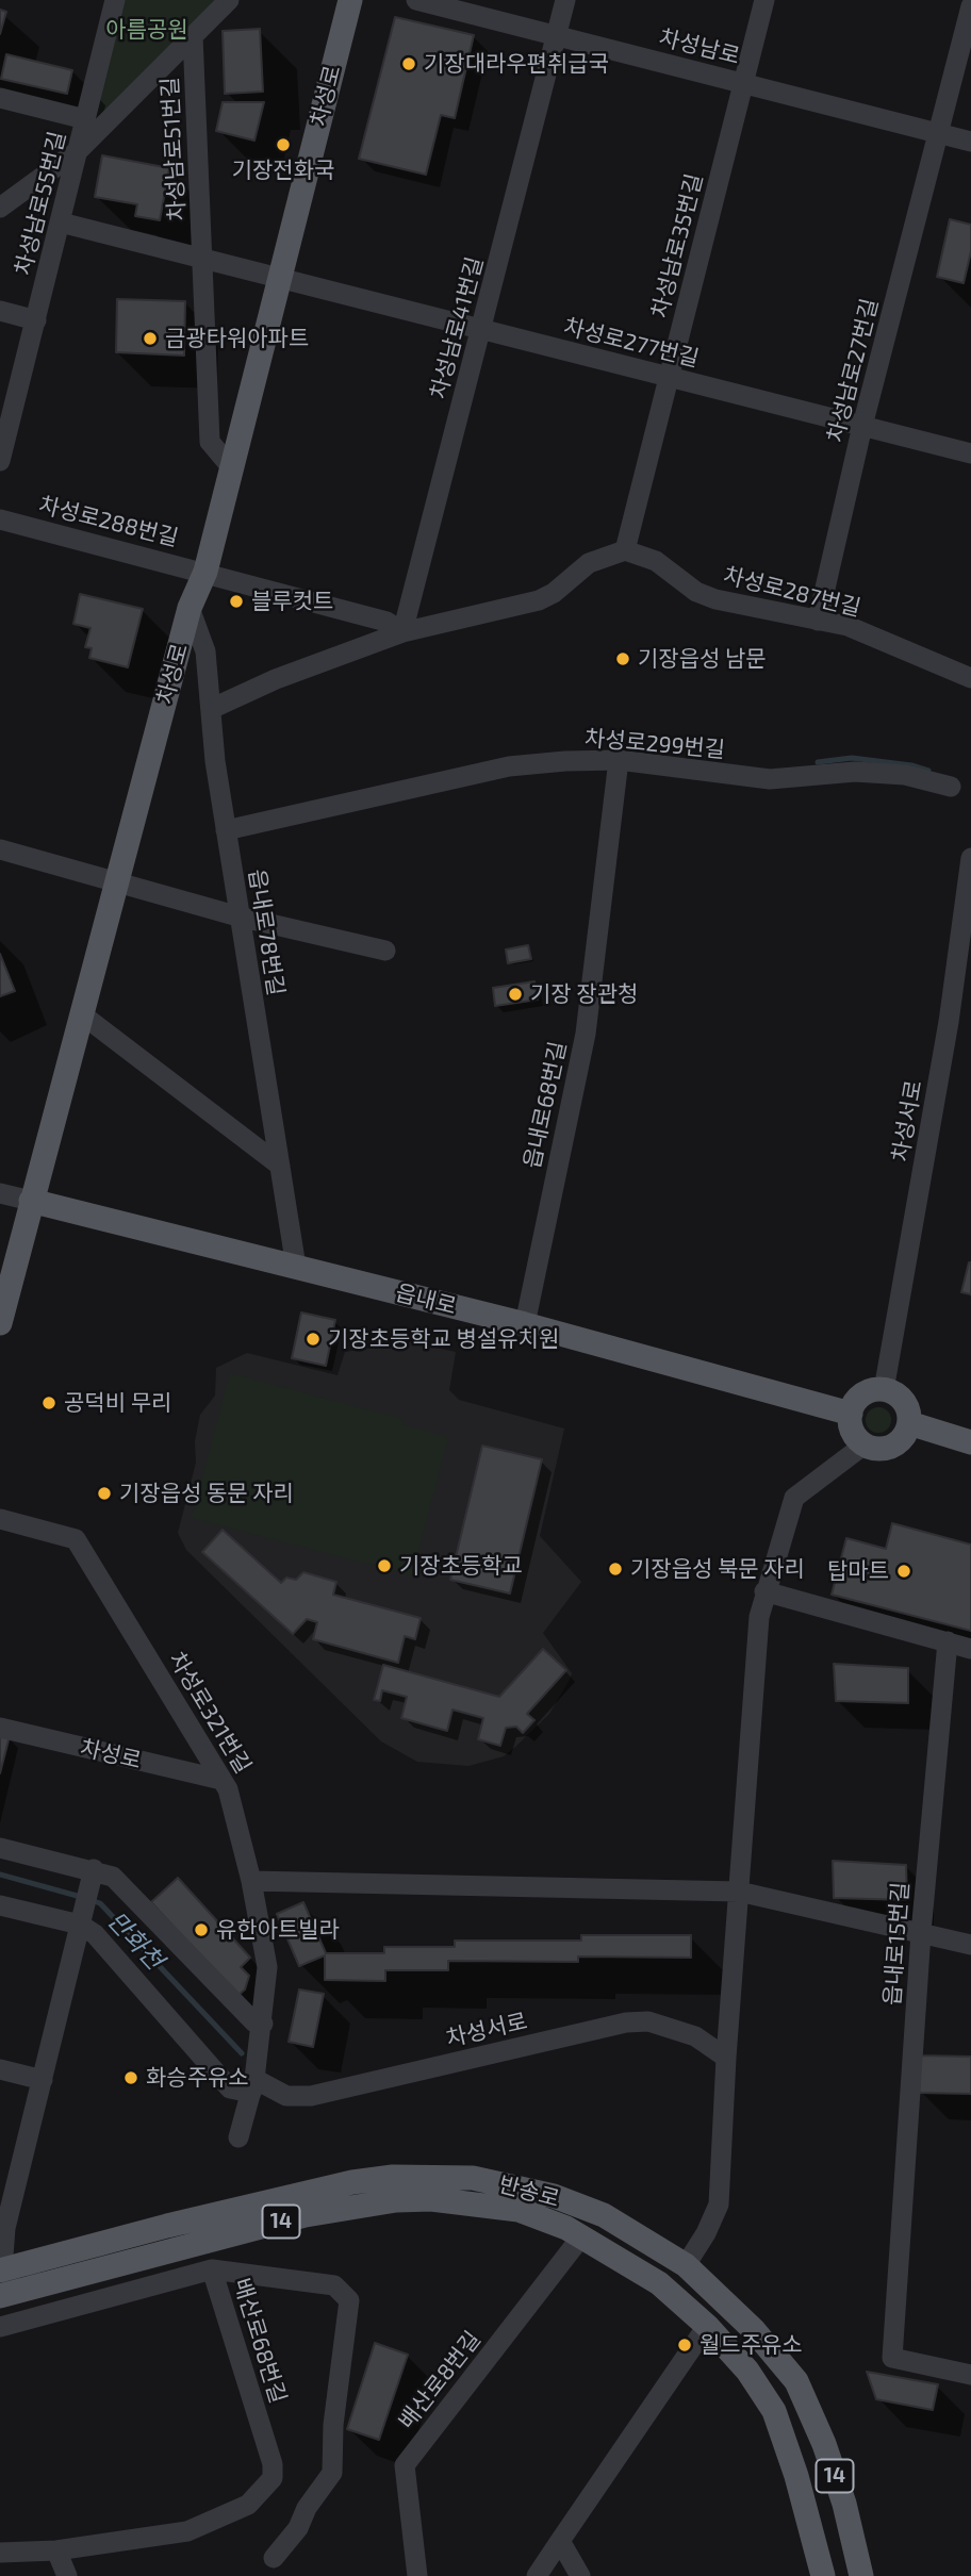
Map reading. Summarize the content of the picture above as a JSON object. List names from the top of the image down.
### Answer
{
  "streets": {
    "main road": [
      "차성로",
      "읍내로",
      "반송로",
      "14"
    ],
    "street": [
      "차성남로",
      "차성남로51번길",
      "차성남로55번길",
      "차성남로35번길",
      "차성남로41번길",
      "차성로277번길",
      "차성남로27번길",
      "차성로288번길",
      "차성로287번길",
      "차성로299번길",
      "읍내로78번길",
      "읍내로68번길",
      "차성서로",
      "차성로321번길",
      "읍내로15번길",
      "배산로68번길",
      "배산로8번길"
    ]
  },
  "crossings": [
    ["차성남로", "차성남로35번길"],
    ["차성남로", "차성남로41번길"],
    ["차성남로", "차성남로27번길"],
    ["차성로", "차성로277번길"],
    ["차성로", "차성로288번길"],
    ["차성로", "읍내로78번길"],
    ["차성로", "읍내로"],
    ["차성로", "차성로321번길"],
    ["차성남로51번길", "차성남로55번길"],
    ["차성남로35번길", "차성로277번길"],
    ["차성남로35번길", "차성로287번길"],
    ["차성남로41번길", "차성로277번길"],
    ["차성로277번길", "차성남로27번길"],
    ["차성남로27번길", "차성로287번길"],
    ["차성로299번길", "읍내로78번길"],
    ["차성로299번길", "읍내로68번길"],
    ["읍내로78번길", "읍내로"],
    ["읍내로68번길", "읍내로"],
    ["차성서로", "읍내로"],
    ["차성서로", "차성로321번길"],
    ["반송로", "배산로8번길"]
  ],
  "water": ["만화천"],
  "parks": ["아름공원"],
  "places": [
    "기장대라우편취급국",
    "기장전화국",
    "금광타워아파트",
    "블루컷트",
    "기장읍성 남문",
    "기장 장관청",
    "기장초등학교 병설유치원",
    "공덕비 무리",
    "기장읍성 동문 자리",
    "기장초등학교",
    "기장읍성 북문 자리",
    "탑마트",
    "유한아트빌라",
    "화승주유소",
    "월드주유소"
  ]
}
